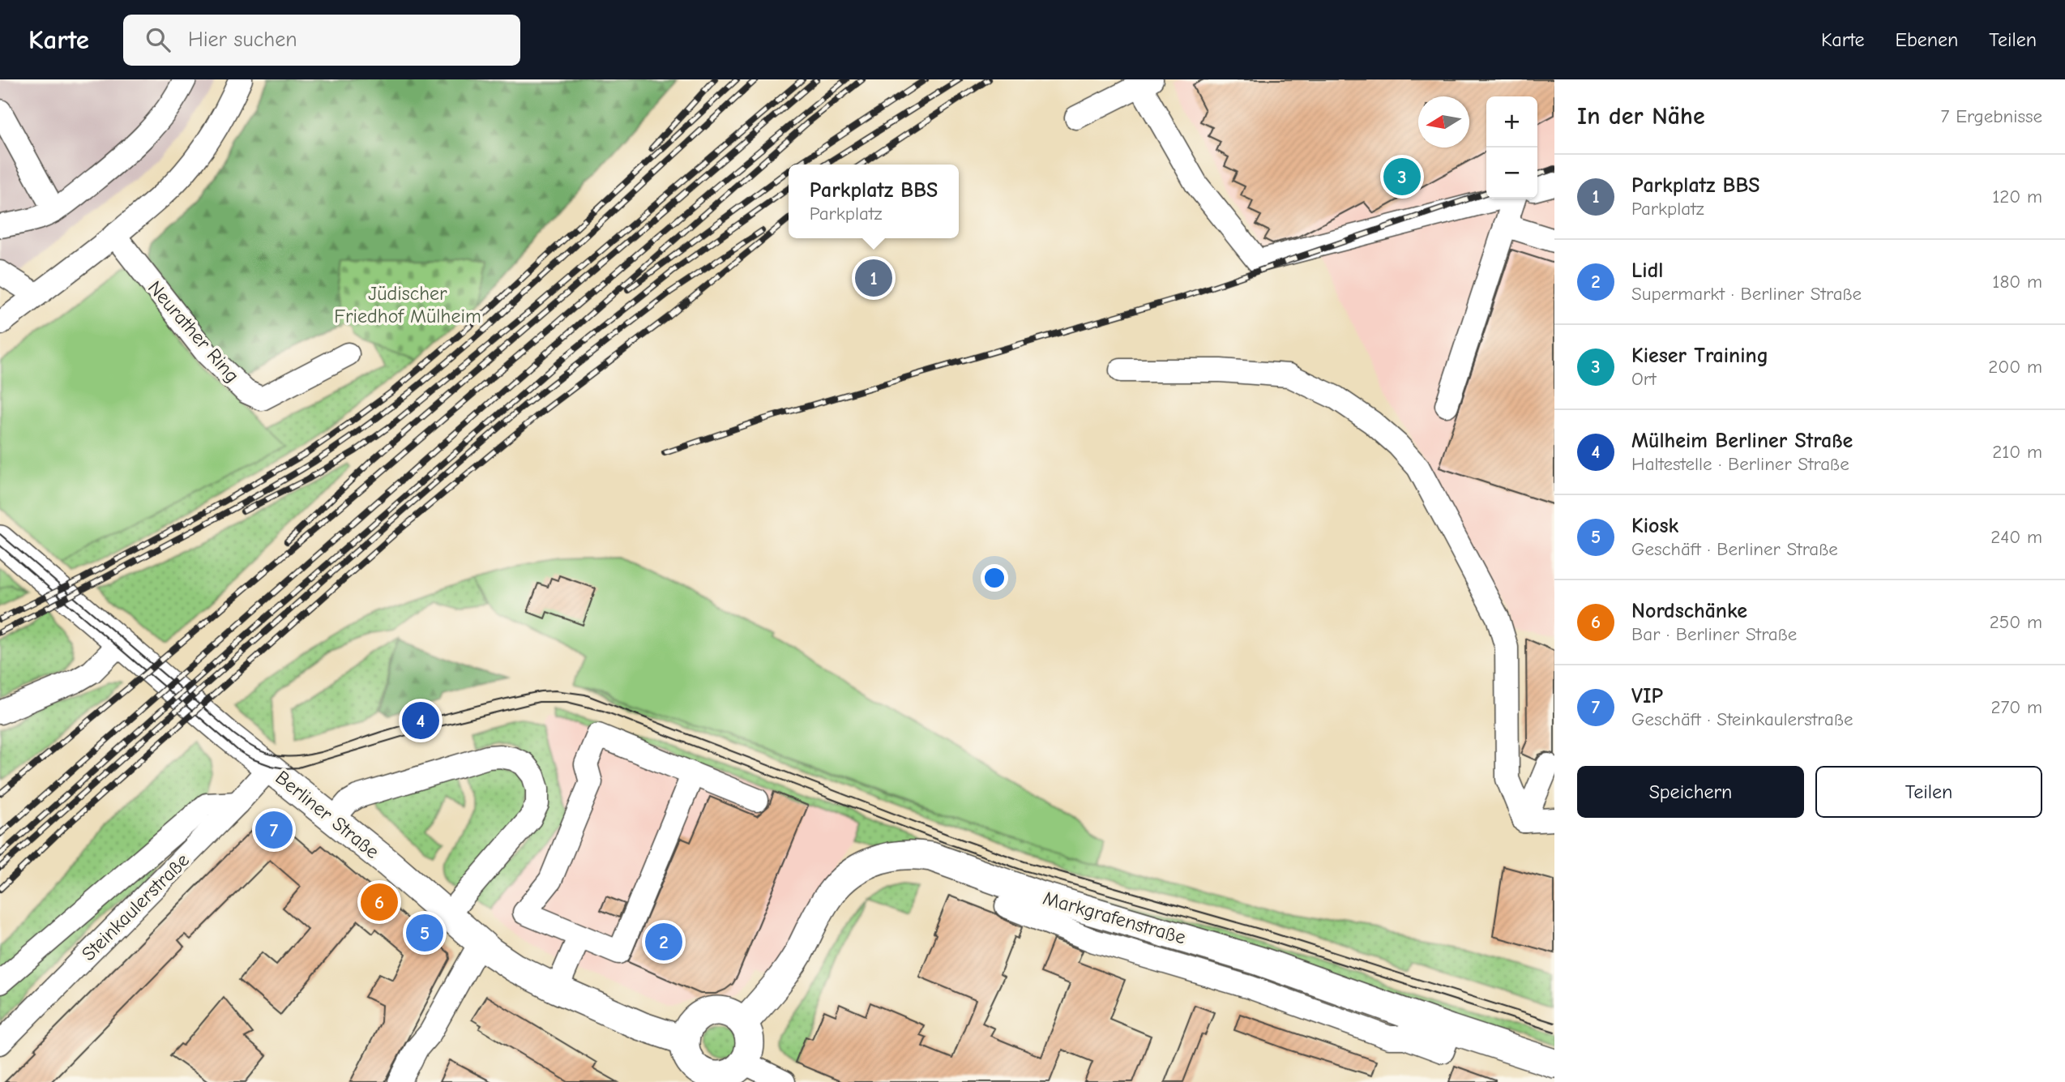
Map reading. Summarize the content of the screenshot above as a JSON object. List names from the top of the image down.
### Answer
{
  "streets": {
    "main road": ["Berliner Straße", "Markgrafenstraße"],
    "street": ["Neurather Ring", "Steinkaulerstraße"]
  },
  "crossings": [
    ["Berliner Straße", "Steinkaulerstraße"],
    ["Berliner Straße", "Markgrafenstraße"]
  ],
  "parks": ["Jüdischer Friedhof Mülheim"],
  "north": "left",
  "page": {
    "header": "Karte",
    "search": "Hier suchen",
    "nav": ["Karte", "Ebenen", "Teilen"],
    "heading": ["In der Nähe", "7 Ergebnisse"],
    "map_buttons": ["+", "−"],
    "list": [
      {
        "mark": "1",
        "name": "Parkplatz BBS",
        "note": "Parkplatz",
        "value": "120 m"
      },
      {
        "mark": "2",
        "name": "Lidl",
        "note": "Supermarkt · Berliner Straße",
        "value": "180 m"
      },
      {
        "mark": "3",
        "name": "Kieser Training",
        "note": "Ort",
        "value": "200 m"
      },
      {
        "mark": "4",
        "name": "Mülheim Berliner Straße",
        "note": "Haltestelle · Berliner Straße",
        "value": "210 m"
      },
      {
        "mark": "5",
        "name": "Kiosk",
        "note": "Geschäft · Berliner Straße",
        "value": "240 m"
      },
      {
        "mark": "6",
        "name": "Nordschänke",
        "note": "Bar · Berliner Straße",
        "value": "250 m"
      },
      {
        "mark": "7",
        "name": "VIP",
        "note": "Geschäft · Steinkaulerstraße",
        "value": "270 m"
      }
    ],
    "pins": [
      "3",
      "1",
      "4",
      "7",
      "6",
      "5",
      "2"
    ],
    "popup": ["Parkplatz BBS", "Parkplatz"],
    "buttons": ["Speichern", "Teilen"]
  }
}
